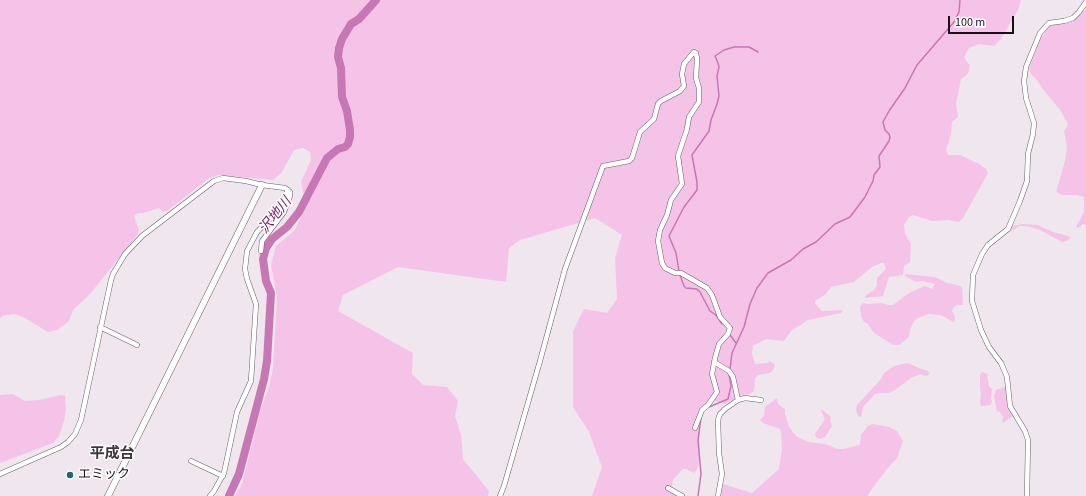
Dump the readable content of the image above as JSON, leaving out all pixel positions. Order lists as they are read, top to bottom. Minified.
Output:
{"districts":["平成台"],"water":["沢地川"],"places":["エミック"],"scale_bar":"100 m"}
